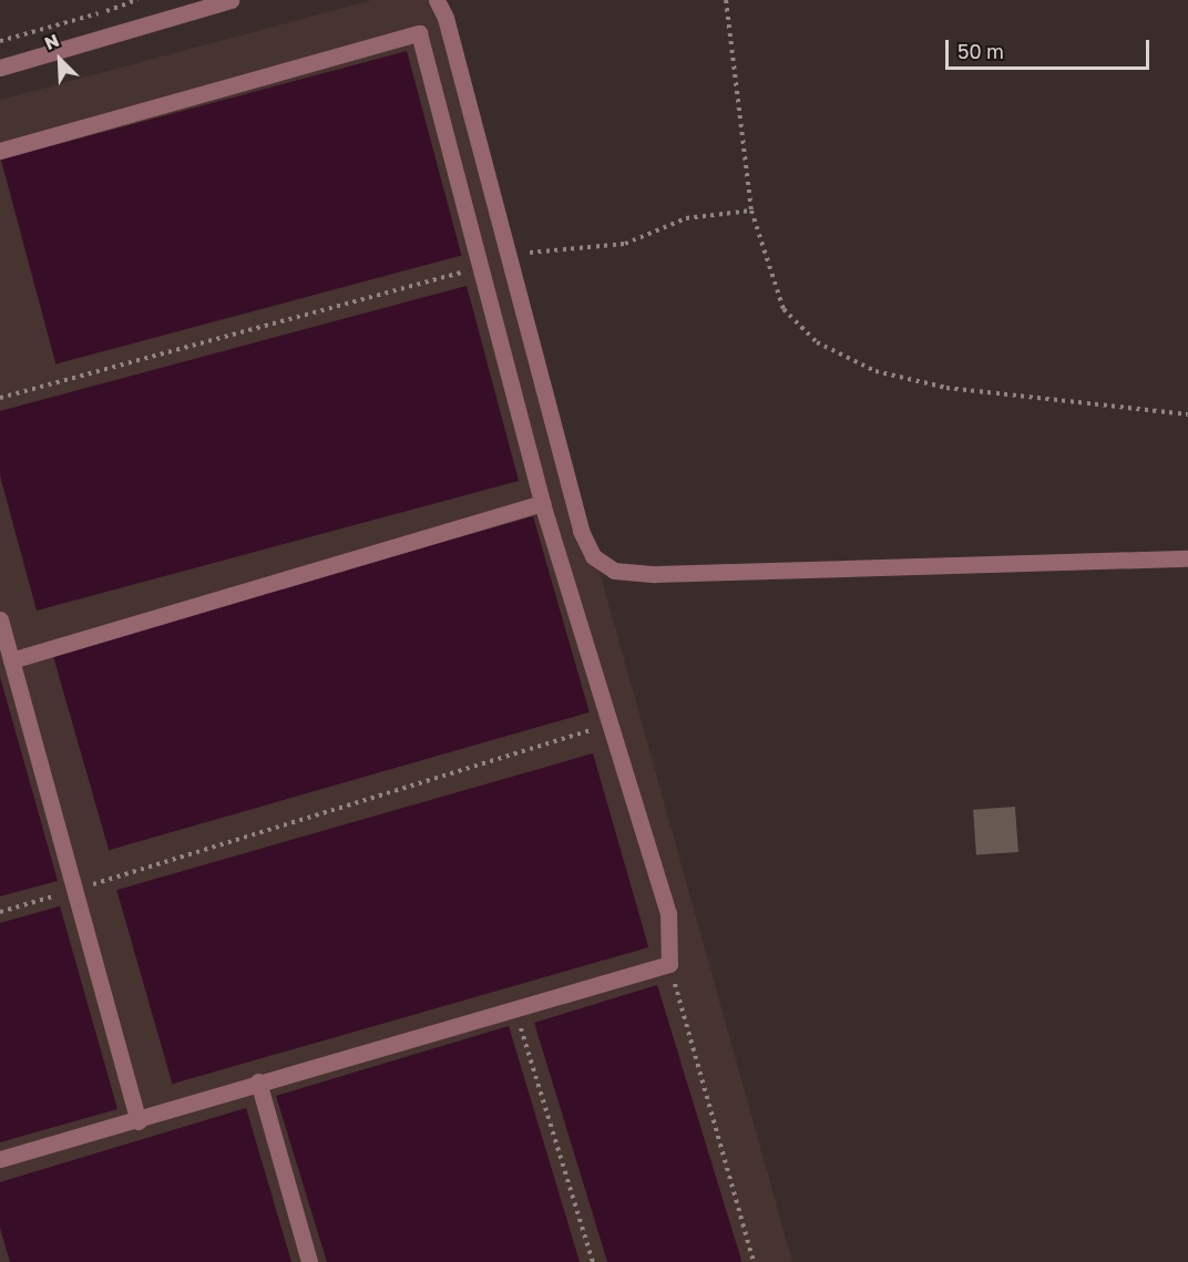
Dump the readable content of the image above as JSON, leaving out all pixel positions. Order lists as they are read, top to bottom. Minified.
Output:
{"scale_bar":"50 m","north":"top left"}
